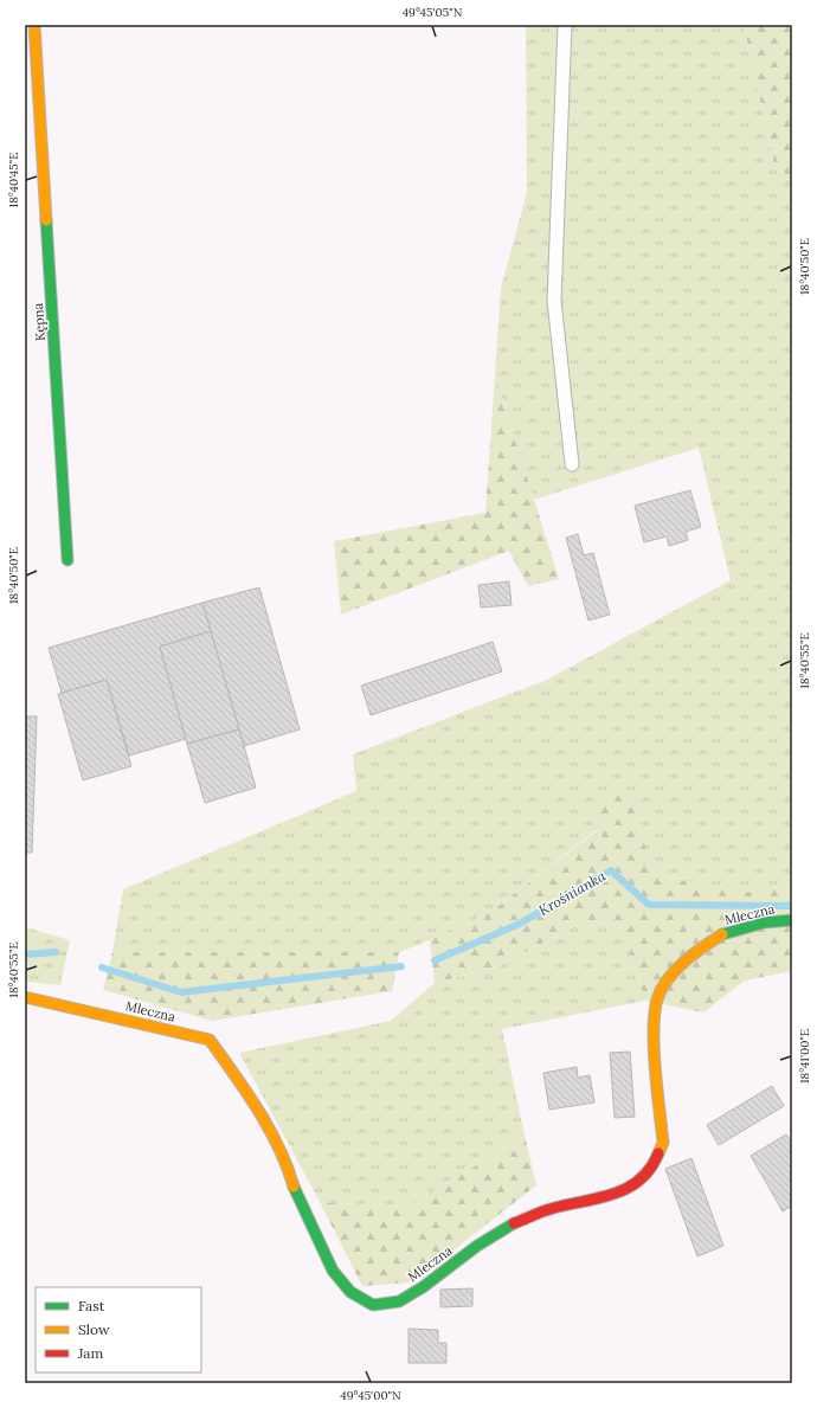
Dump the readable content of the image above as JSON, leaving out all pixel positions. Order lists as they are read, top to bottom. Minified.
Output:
{"streets":{"street":["Kępna","Mleczna"]},"water":["Krośnianka"],"legend":["Fast","Slow","Jam"],"coordinates":["49°45'05\"N","18°40'45\"E","18°40'50\"E","18°40'55\"E","18°41'00\"E","49°45'00\"N"]}
